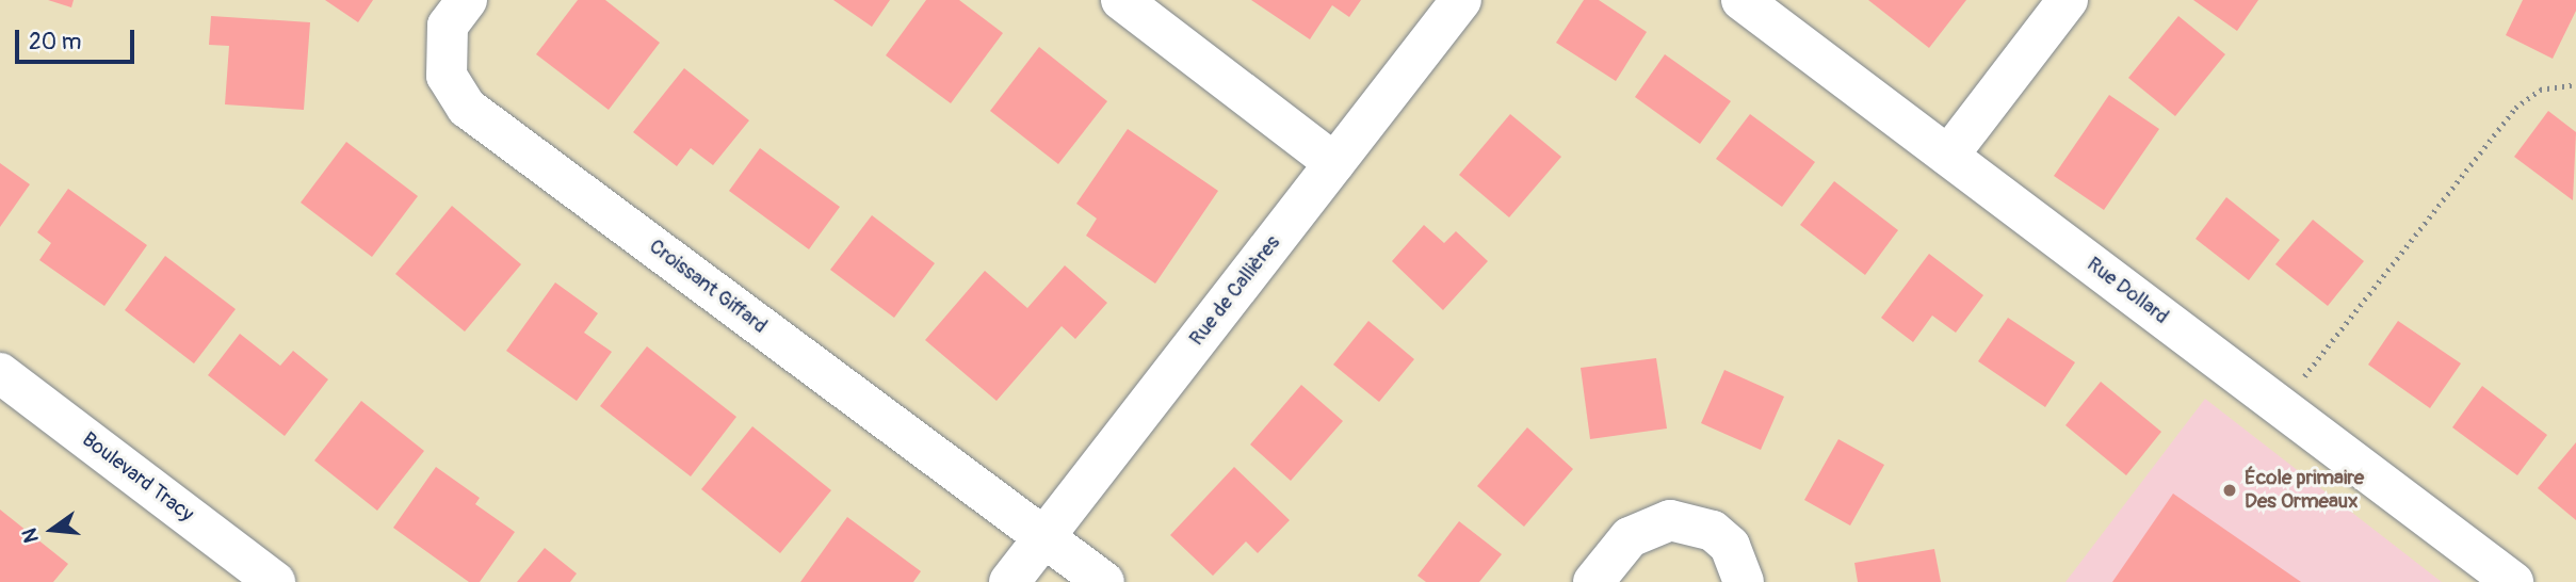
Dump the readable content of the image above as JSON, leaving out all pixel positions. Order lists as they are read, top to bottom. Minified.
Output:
{"streets":{"street":["Croissant Giffard","Rue de Callières","Rue Dollard","Boulevard Tracy"]},"crossings":[["Croissant Giffard","Rue de Callières"]],"places":["École primaire Des Ormeaux"],"scale_bar":"20 m","north":"left"}
